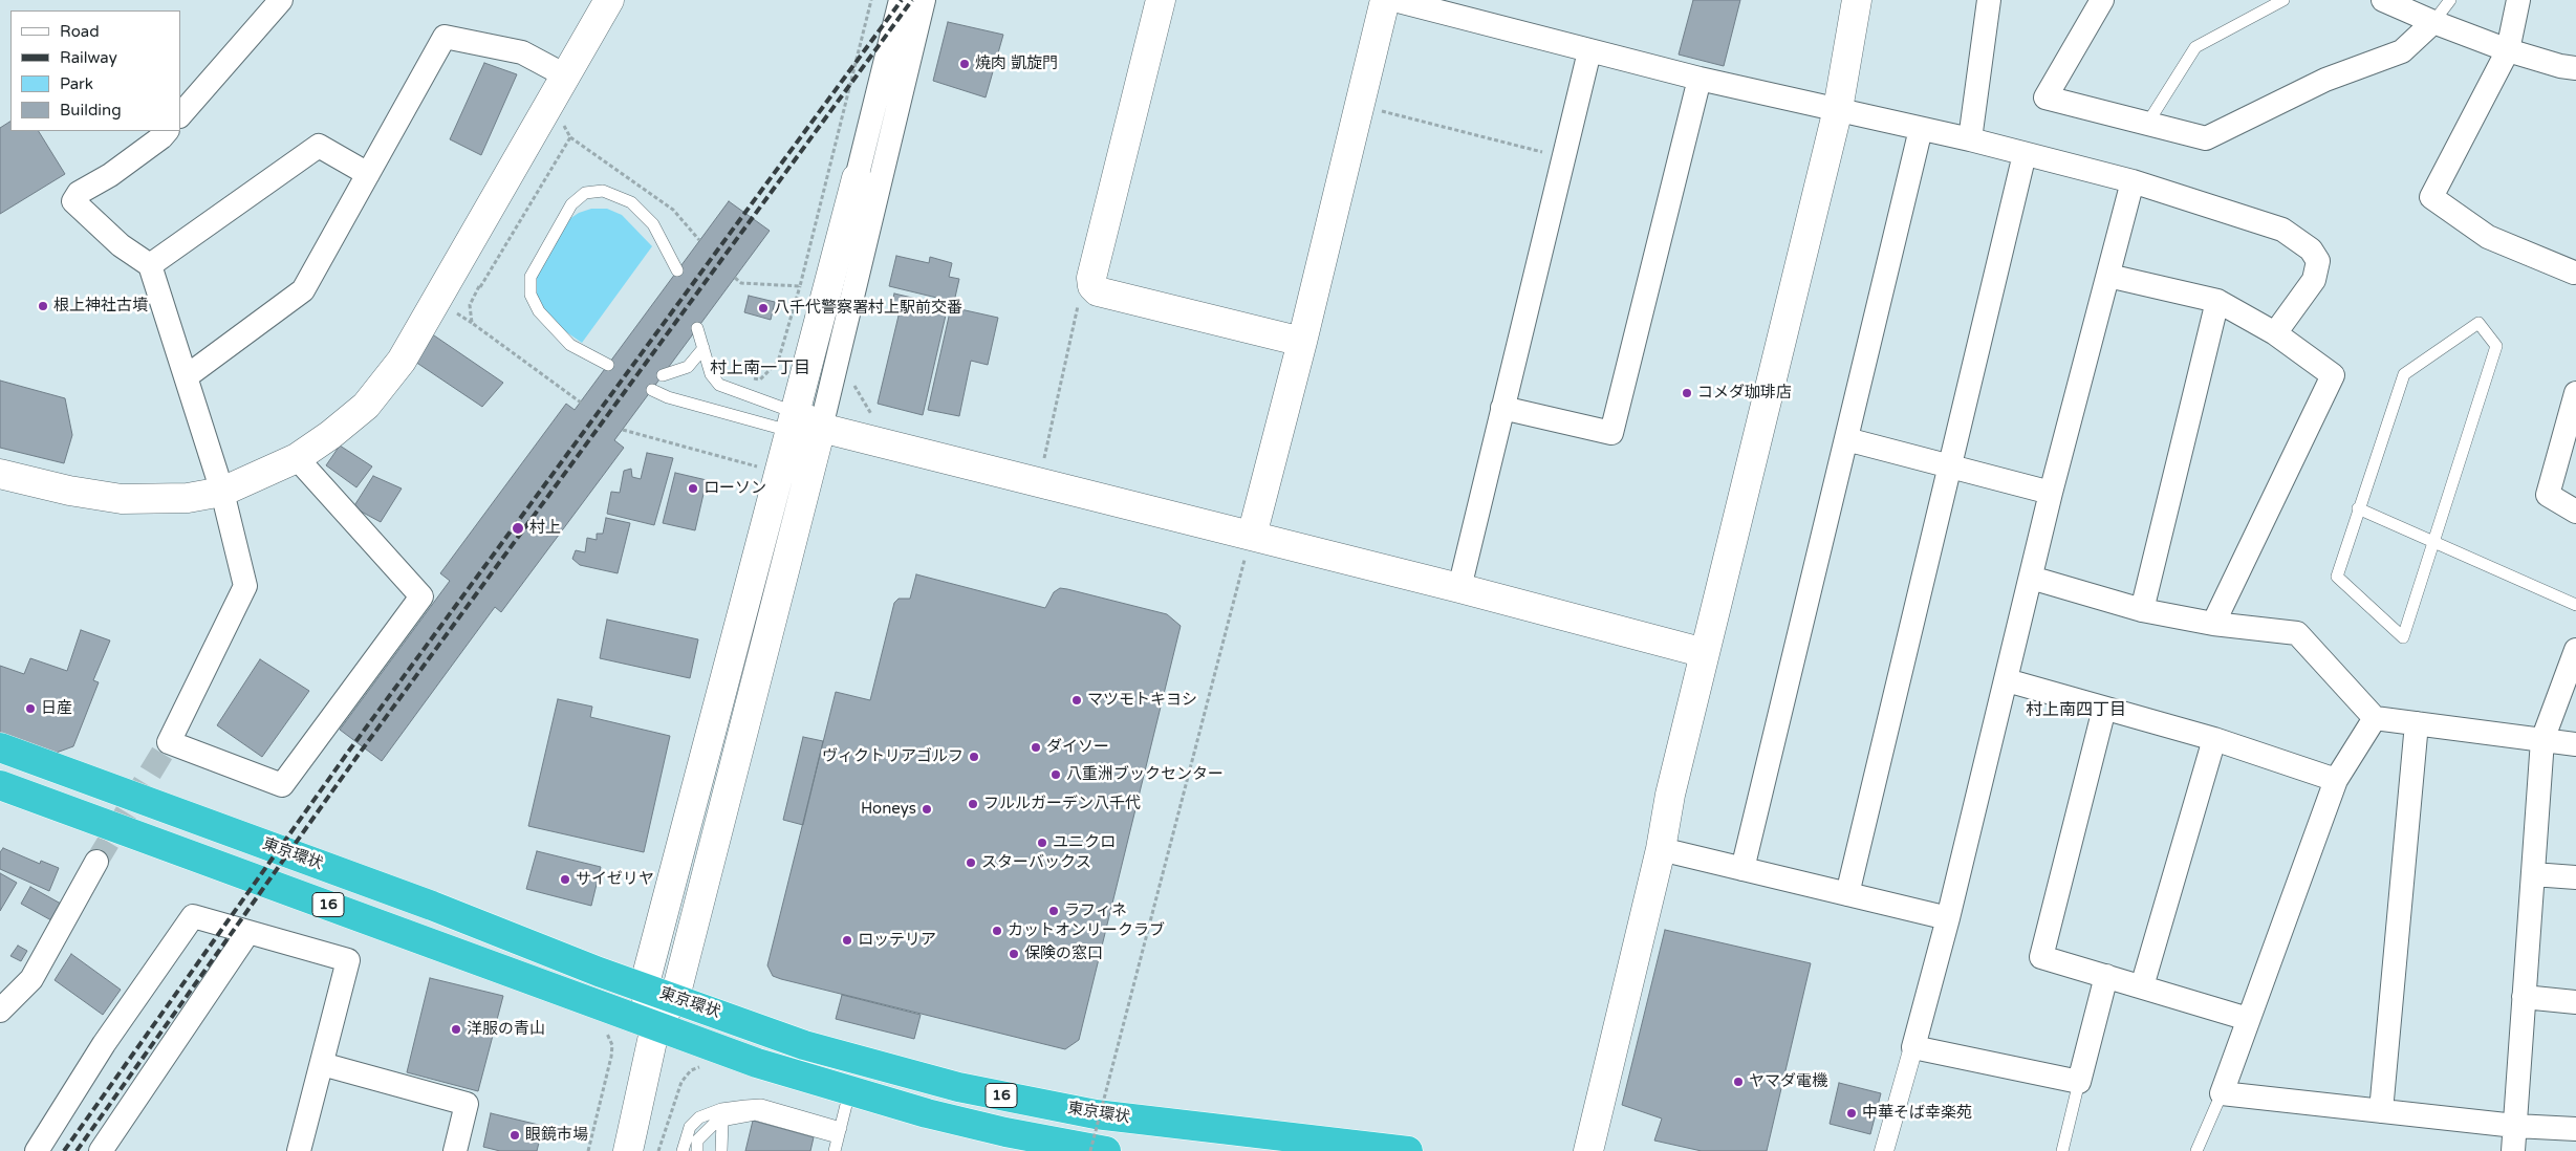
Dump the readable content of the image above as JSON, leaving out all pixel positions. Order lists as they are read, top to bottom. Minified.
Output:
{"streets":{"highway":["東京環状","16"]},"districts":["村上南一丁目","村上南四丁目"],"places":["焼肉 凱旋門","根上神社古墳","八千代警察署村上駅前交番","コメダ珈琲店","ローソン","村上","マツモトキヨシ","日産","ダイソー","ヴィクトリアゴルフ","八重洲ブックセンター","フルルガーデン八千代","Honeys","ユニクロ","スターバックス","サイゼリヤ","ラフィネ","カットオンリークラブ","ロッテリア","保険の窓口","洋服の青山","ヤマダ電機","中華そば幸楽苑","眼鏡市場"],"legend":["Road","Railway","Park","Building"]}
